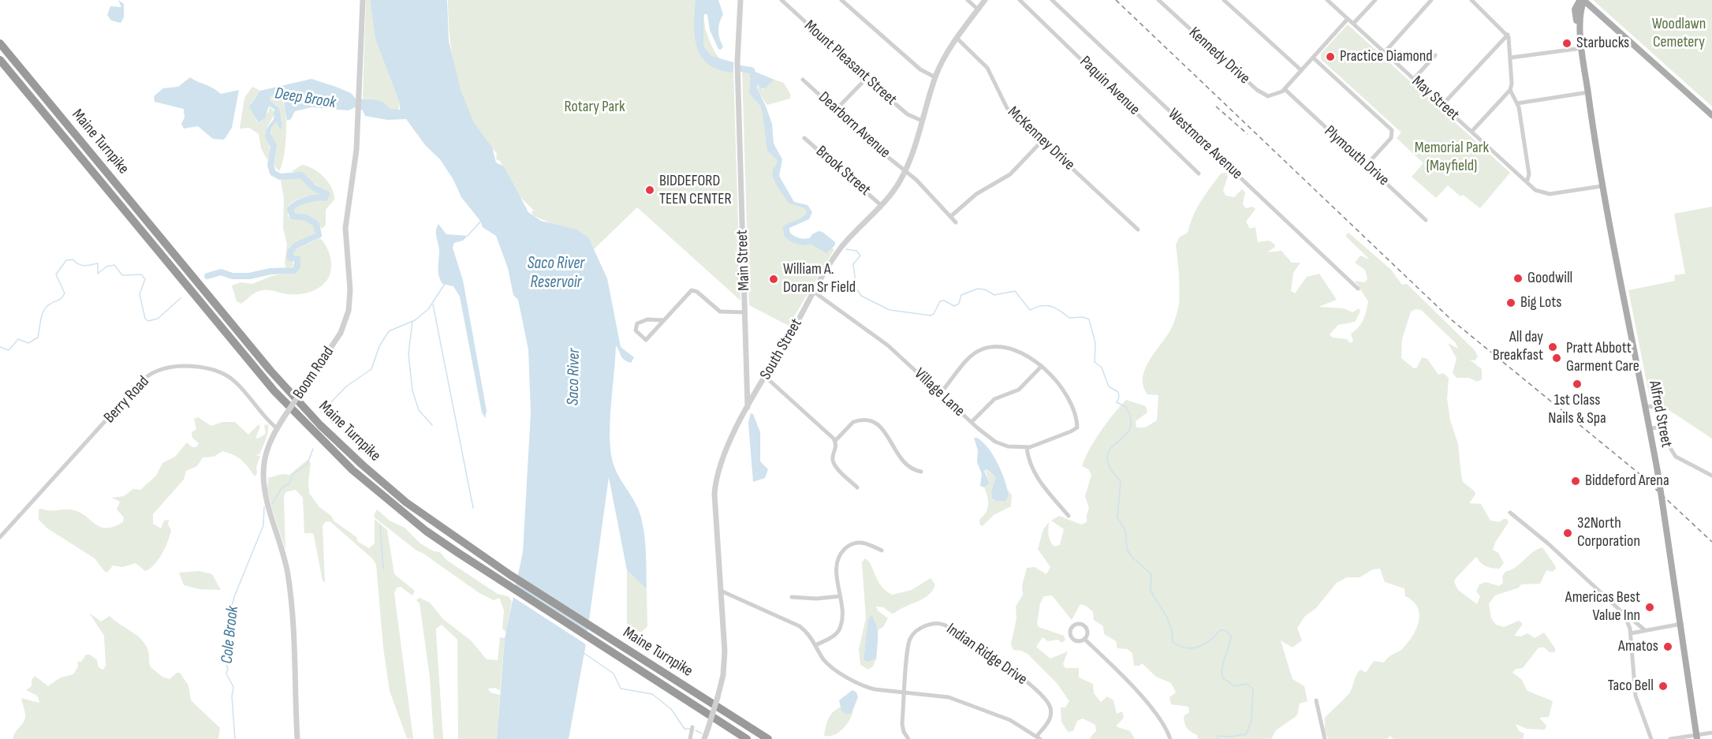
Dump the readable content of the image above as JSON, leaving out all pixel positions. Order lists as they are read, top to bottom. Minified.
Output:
{"streets":{"highway":["Maine Turnpike"],"main road":["Alfred Street"],"street":["Kennedy Drive","Mount Pleasant Street","Paquin Avenue","May Street","Dearborn Avenue","McKenney Drive","Westmore Avenue","Plymouth Drive","Brook Street","Main Street","South Street","Boom Road","Village Lane","Berry Road","Indian Ridge Drive"]},"crossings":[["Kennedy Drive","Plymouth Drive"],["Mount Pleasant Street","South Street"],["May Street","Alfred Street"],["Dearborn Avenue","South Street"],["McKenney Drive","South Street"],["Brook Street","South Street"],["Main Street","South Street"],["South Street","Village Lane"],["Boom Road","Berry Road"]],"water":["Deep Brook","Saco River Reservoir","Saco River","Cole Brook"],"parks":["Woodlawn Cemetery","Rotary Park","Memorial Park (Mayfield)"],"places":["Starbucks","Practice Diamond","BIDDEFORD TEEN CENTER","Goodwill","William A. Doran Sr Field","Big Lots","All day Breakfast","Pratt Abbott Garment Care","1st Class Nails & Spa","Biddeford Arena","32North Corporation","Americas Best Value Inn","Amatos","Taco Bell"]}
